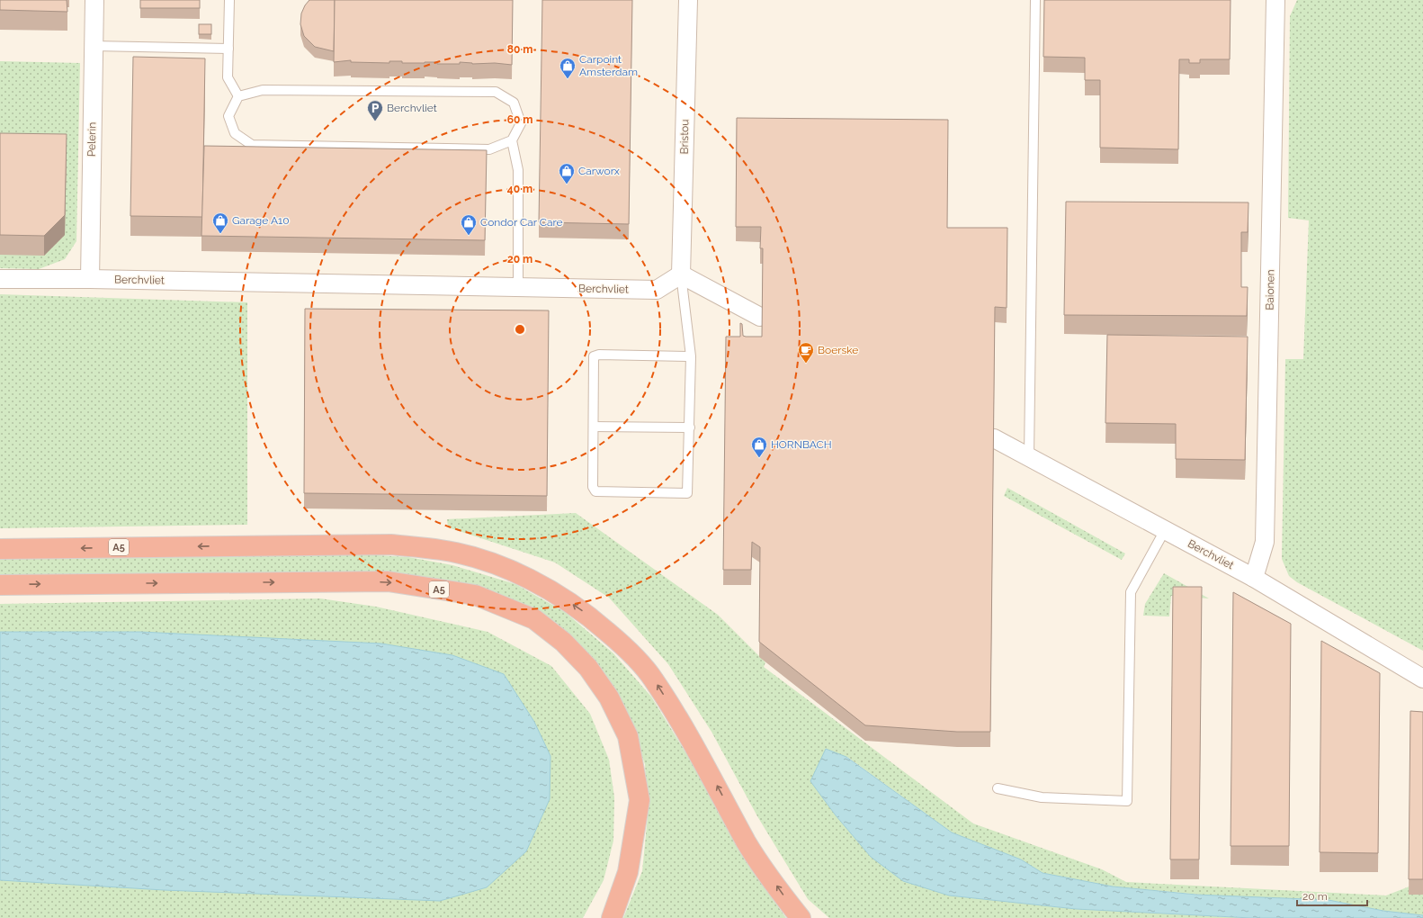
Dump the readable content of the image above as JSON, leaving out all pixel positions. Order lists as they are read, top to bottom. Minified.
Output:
{"streets":{"highway":["A5"],"street":["Bristou","Pelerin","Berchvliet","Baionen"]},"crossings":[["Bristou","Berchvliet"],["Pelerin","Berchvliet"],["Berchvliet","Baionen"]],"places":{"shop":["Carpoint Amsterdam","Carworx","Garage A10","Condor Car Care","HORNBACH"],"parking":["Berchvliet"],"cafe":["Boerske"]},"scale_bar":"20 m","rings":["80 m","60 m","40 m","20 m"]}
